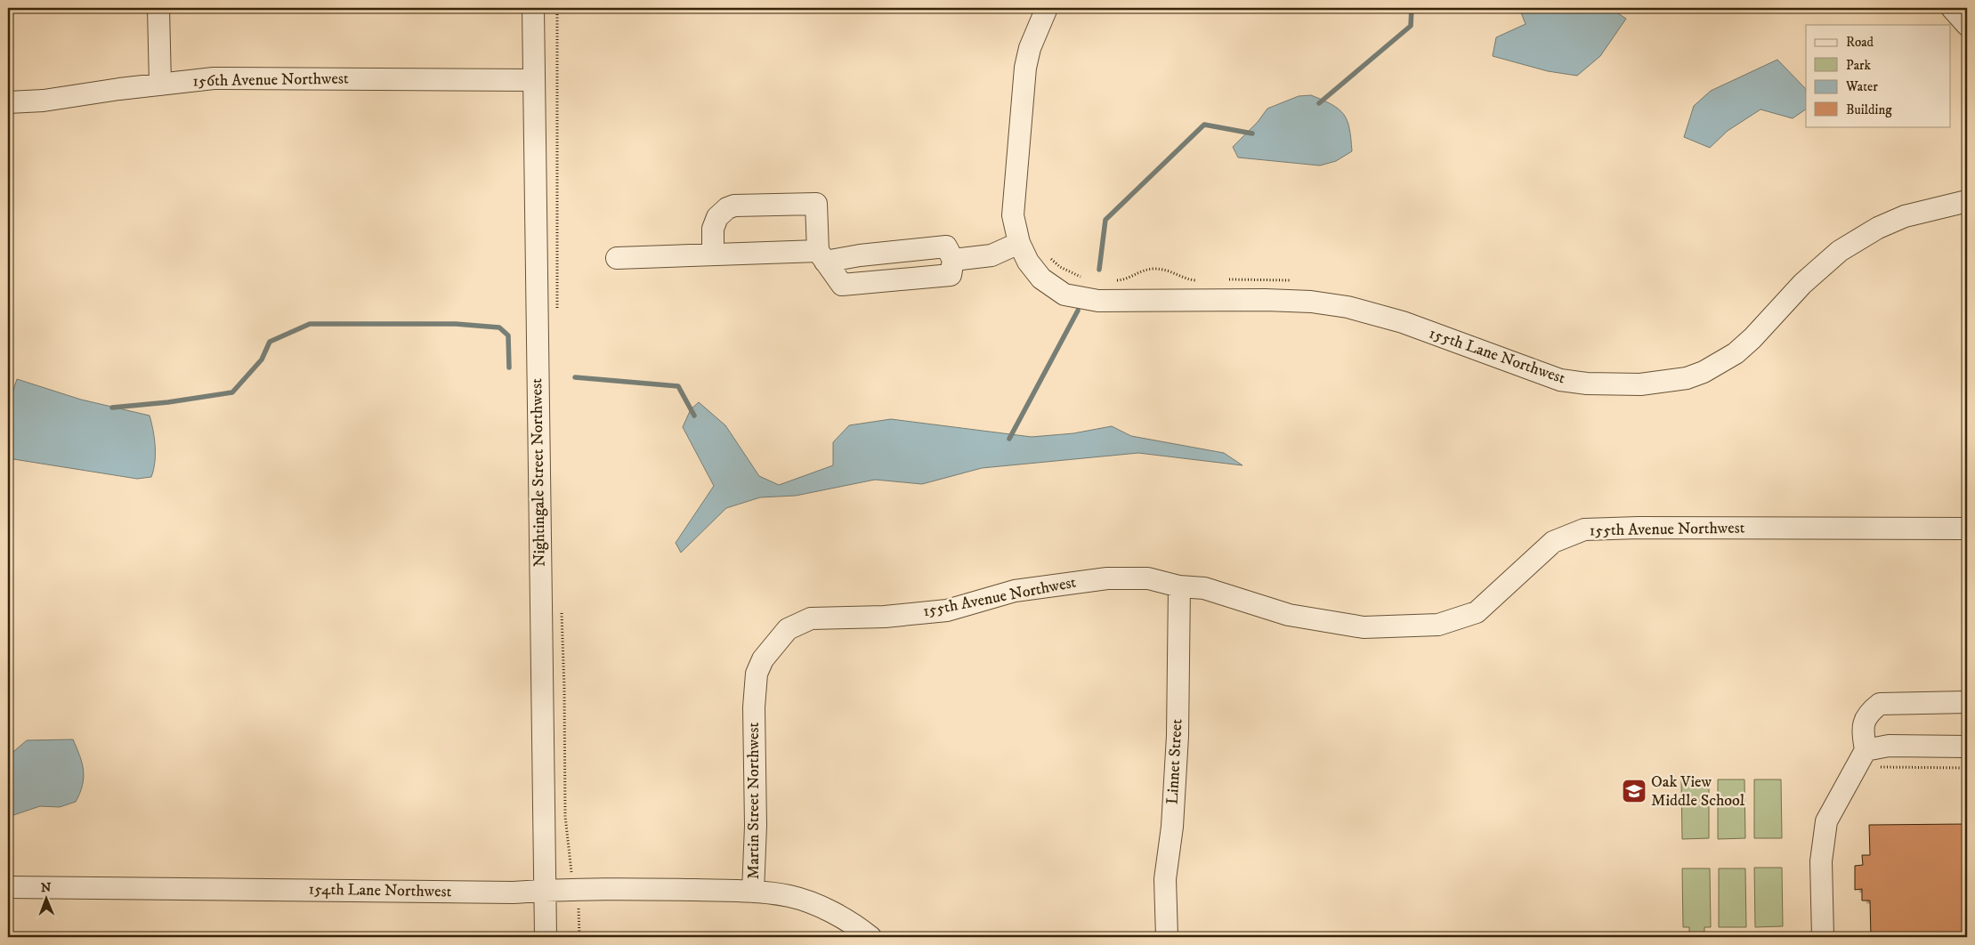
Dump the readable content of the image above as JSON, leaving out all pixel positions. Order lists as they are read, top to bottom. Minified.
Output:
{"streets":{"street":["156th Avenue Northwest","155th Lane Northwest","Nightingale Street Northwest","155th Avenue Northwest","Linnet Street","Martin Street Northwest","154th Lane Northwest"]},"crossings":[["156th Avenue Northwest","Nightingale Street Northwest"],["Nightingale Street Northwest","154th Lane Northwest"],["155th Avenue Northwest","Linnet Street"],["155th Avenue Northwest","Martin Street Northwest"],["Martin Street Northwest","154th Lane Northwest"]],"places":{"school or university":["Oak View Middle School"]},"legend":["Road","Park","Water","Building"],"north":"top"}
